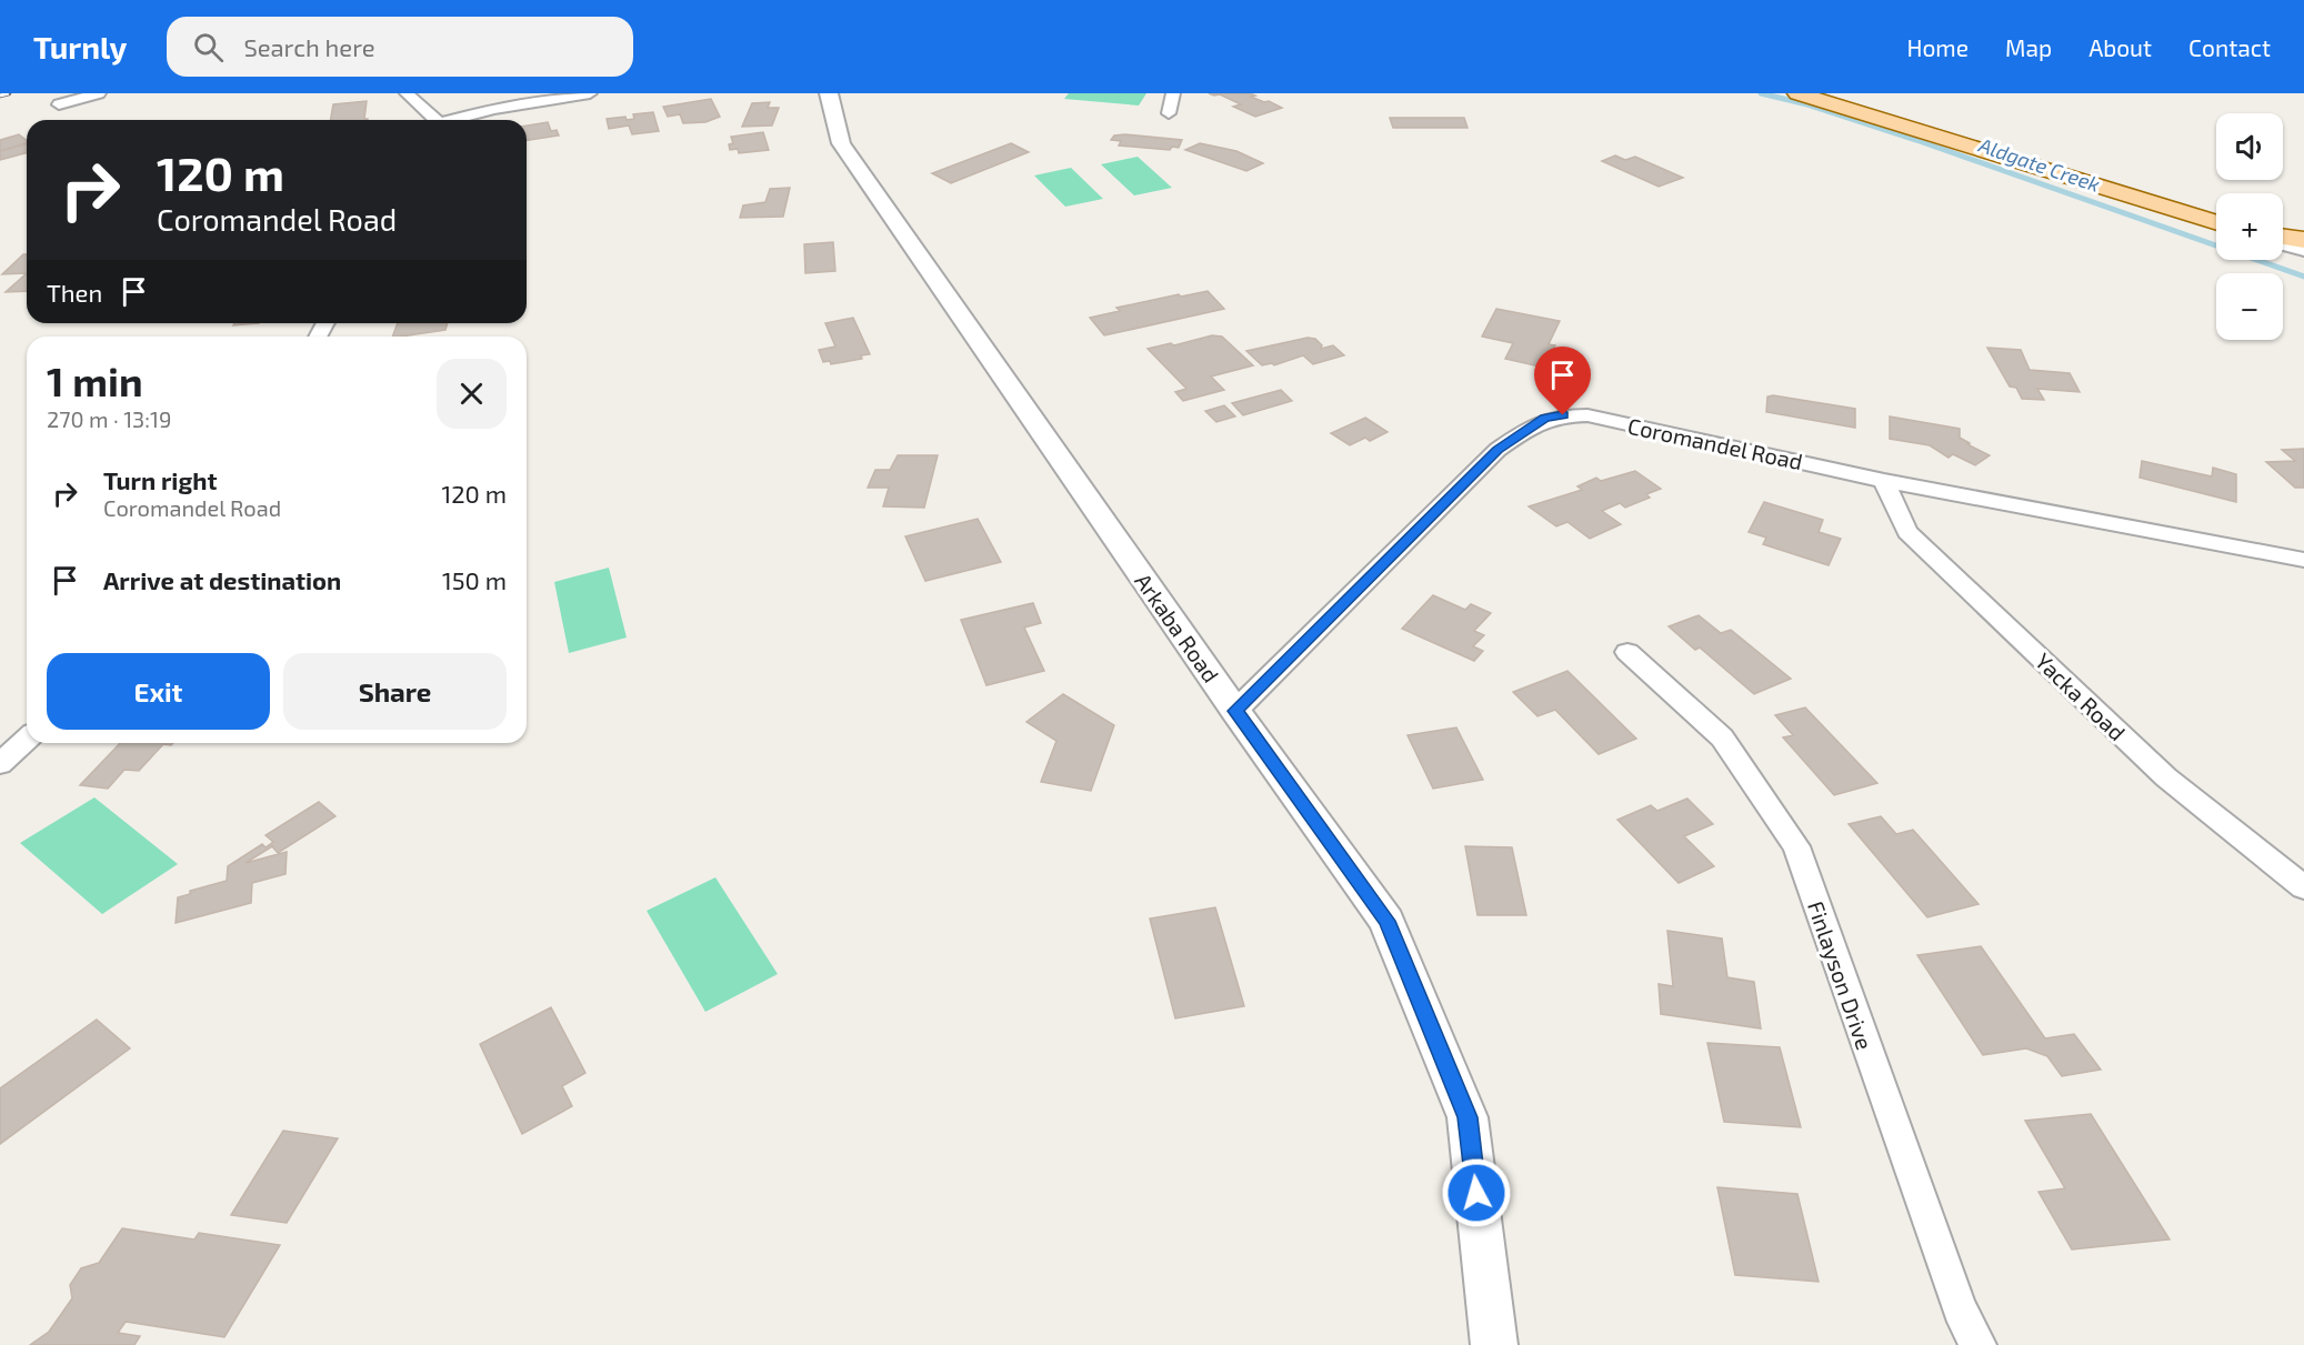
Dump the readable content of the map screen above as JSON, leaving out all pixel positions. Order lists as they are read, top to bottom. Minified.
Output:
{"streets":{"street":["Coromandel Road","Arkaba Road","Yacka Road","Finlayson Drive"]},"crossings":[["Coromandel Road","Arkaba Road"],["Coromandel Road","Yacka Road"]],"water":["Aldgate Creek"],"page":{"header":"Turnly","search":"Search here","nav":["Home","Map","About","Contact"],"map_buttons":["+","−"],"turn":["120 m","Coromandel Road"],"then":"Then","heading":["1 min","270 m · 13:19"],"list":[{"name":"Turn right","note":"Coromandel Road","value":"120 m"},{"name":"Arrive at destination","value":"150 m"}],"buttons":["Exit","Share"]}}
